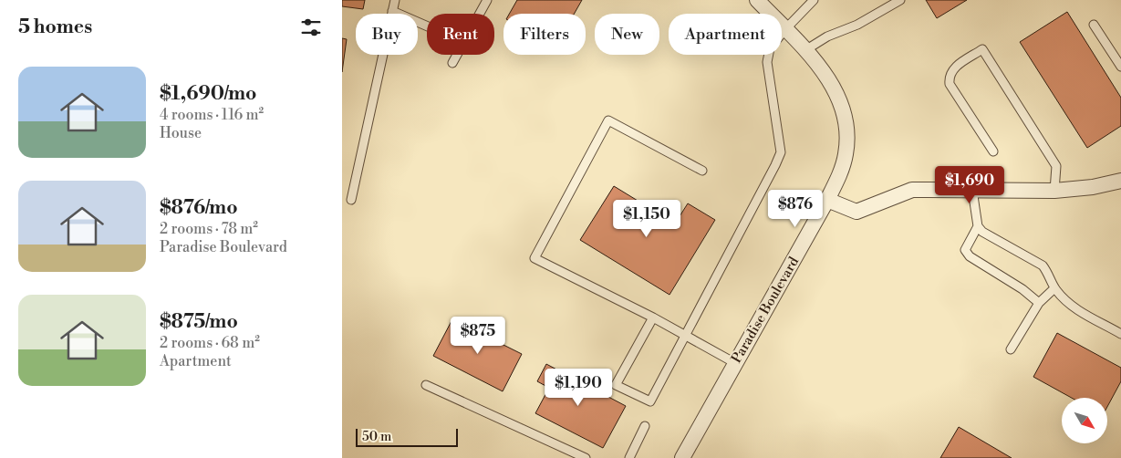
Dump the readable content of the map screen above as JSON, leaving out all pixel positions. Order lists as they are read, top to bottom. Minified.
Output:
{"streets":{"street":["Paradise Boulevard"]},"scale_bar":"50 m","north":"bottom right","page":{"heading":"5 homes","chip":["Buy","Rent","Filters","New","Apartment"],"list":[{"name":"$1,690/mo","note":"4 rooms · 116 m² · House"},{"name":"$876/mo","note":"2 rooms · 78 m² · Paradise Boulevard"},{"name":"$875/mo","note":"2 rooms · 68 m² · Apartment"}],"price":["$1,690","$876","$1,150","$875","$1,190"],"scale":"50 m"}}
